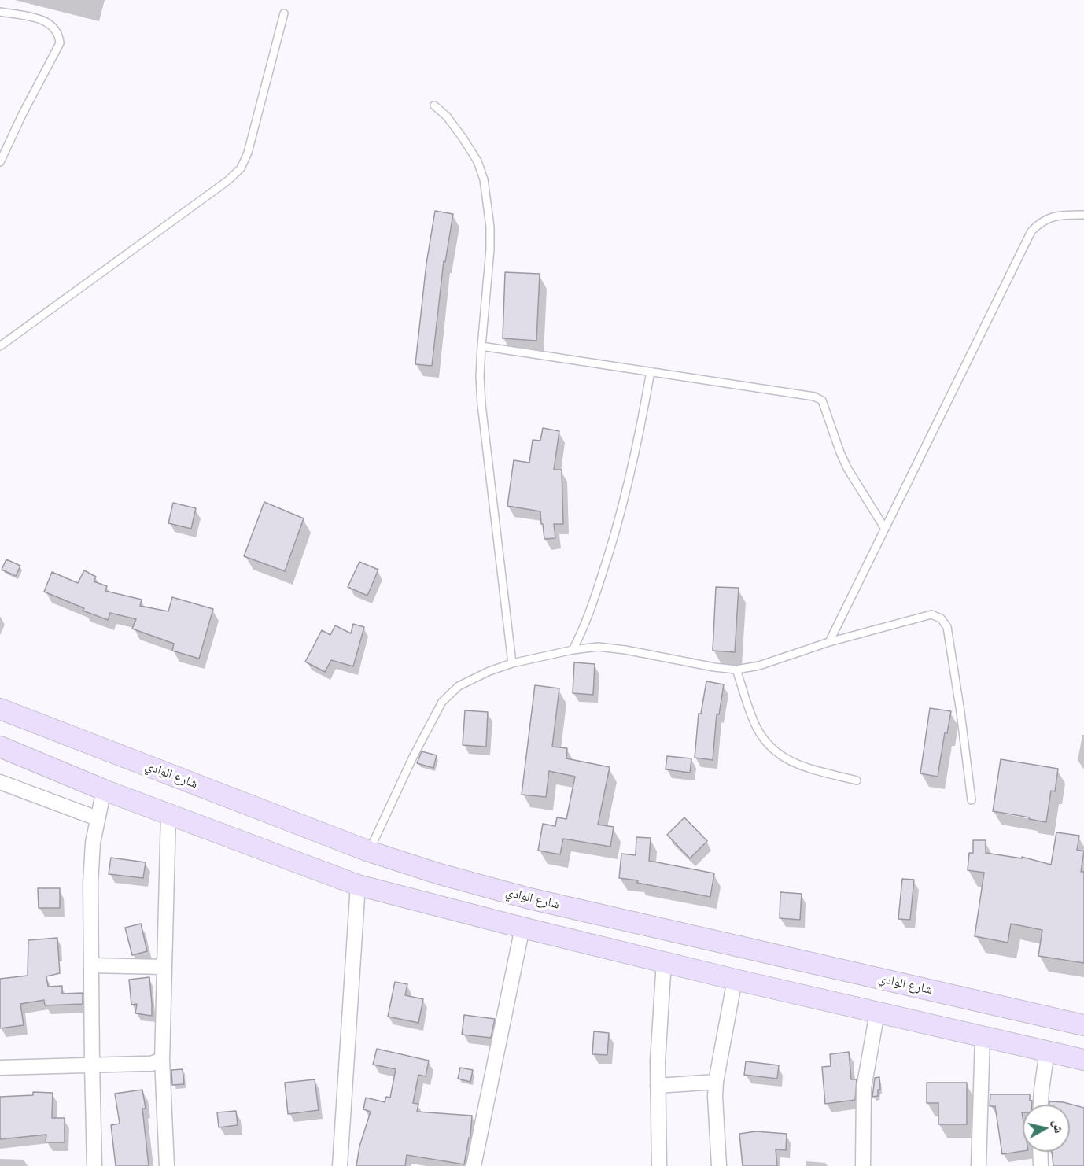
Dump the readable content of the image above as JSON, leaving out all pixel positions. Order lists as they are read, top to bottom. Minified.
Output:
{"streets":{"main road":["شارع الوادي"]},"north":"right"}
